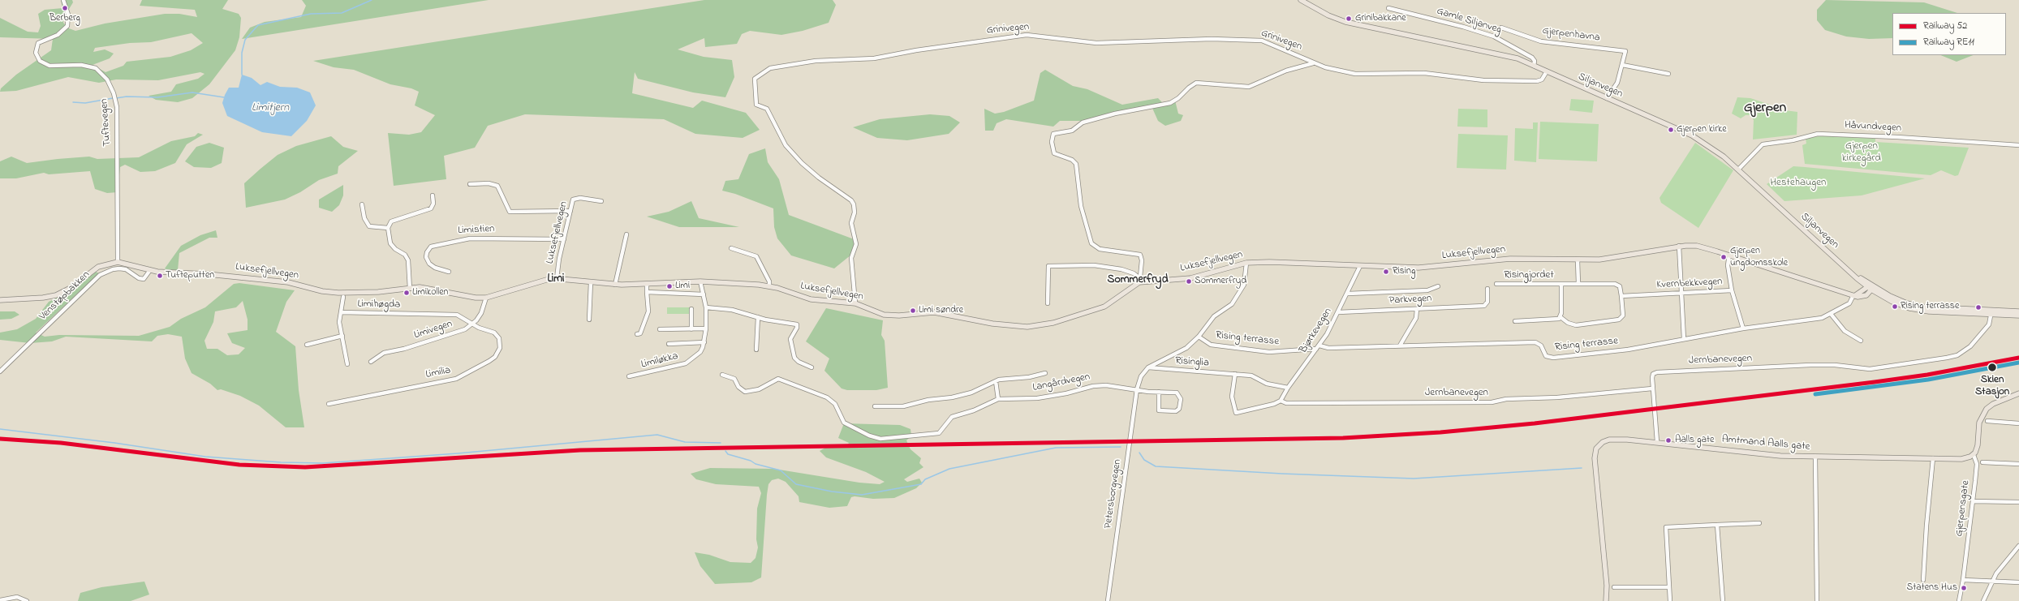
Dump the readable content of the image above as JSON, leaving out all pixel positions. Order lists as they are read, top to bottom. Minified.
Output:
{"streets":{"main road":["Siljanvegen","Luksefjellvegen","Amtmand Aalls gate","Gjerpensgate"],"street":["Gamle Siljanveg","Grinivegen","Gjerpenhavna","Tuftevegen","Håvundvegen","Limistien","Risingjordet","Kvernbekkvegen","Venstøpbakken","Parkvegen","Limihøgda","Limivegen","Bjørkevegen","Rising terrasse","Jernbanevegen","Limiløkka","Risinglia","Limilia","Langårdvegen","Petersborgvegen"]},"crossings":[["Gamle Siljanveg","Siljanvegen"],["Grinivegen","Siljanvegen"],["Grinivegen","Luksefjellvegen"],["Gjerpenhavna","Siljanvegen"],["Siljanvegen","Håvundvegen"],["Siljanvegen","Jernbanevegen"],["Tuftevegen","Luksefjellvegen"],["Limistien","Luksefjellvegen"],["Luksefjellvegen","Venstøpbakken"],["Luksefjellvegen","Limivegen"],["Luksefjellvegen","Bjørkevegen"],["Luksefjellvegen","Rising terrasse"],["Luksefjellvegen","Limiløkka"],["Luksefjellvegen","Petersborgvegen"],["Risingjordet","Kvernbekkvegen"],["Kvernbekkvegen","Rising terrasse"],["Parkvegen","Bjørkevegen"],["Limihøgda","Limivegen"],["Limihøgda","Limilia"],["Limivegen","Limilia"],["Bjørkevegen","Rising terrasse"],["Bjørkevegen","Jernbanevegen"],["Bjørkevegen","Risinglia"],["Rising terrasse","Petersborgvegen"],["Jernbanevegen","Amtmand Aalls gate"],["Risinglia","Petersborgvegen"],["Langårdvegen","Petersborgvegen"],["Amtmand Aalls gate","Gjerpensgate"]],"districts":["Gjerpen","Limi","Sommerfryd"],"water":["Limitjern"],"parks":["Gjerpen kirkegård","Hestehaugen"],"places":["Berberg","Grinibakkane","Gjerpen kirke","Gjerpen ungdomsskole","Rising","Tufteputten","Sommerfryd","Limi","Limikollen","Rising terrasse","Limi søndre","Skien Stasjon","Aalls gate","Statens Hus"],"lines":["rail line 52","rail line RE11"],"legend":["Railway 52","Railway RE11"]}
